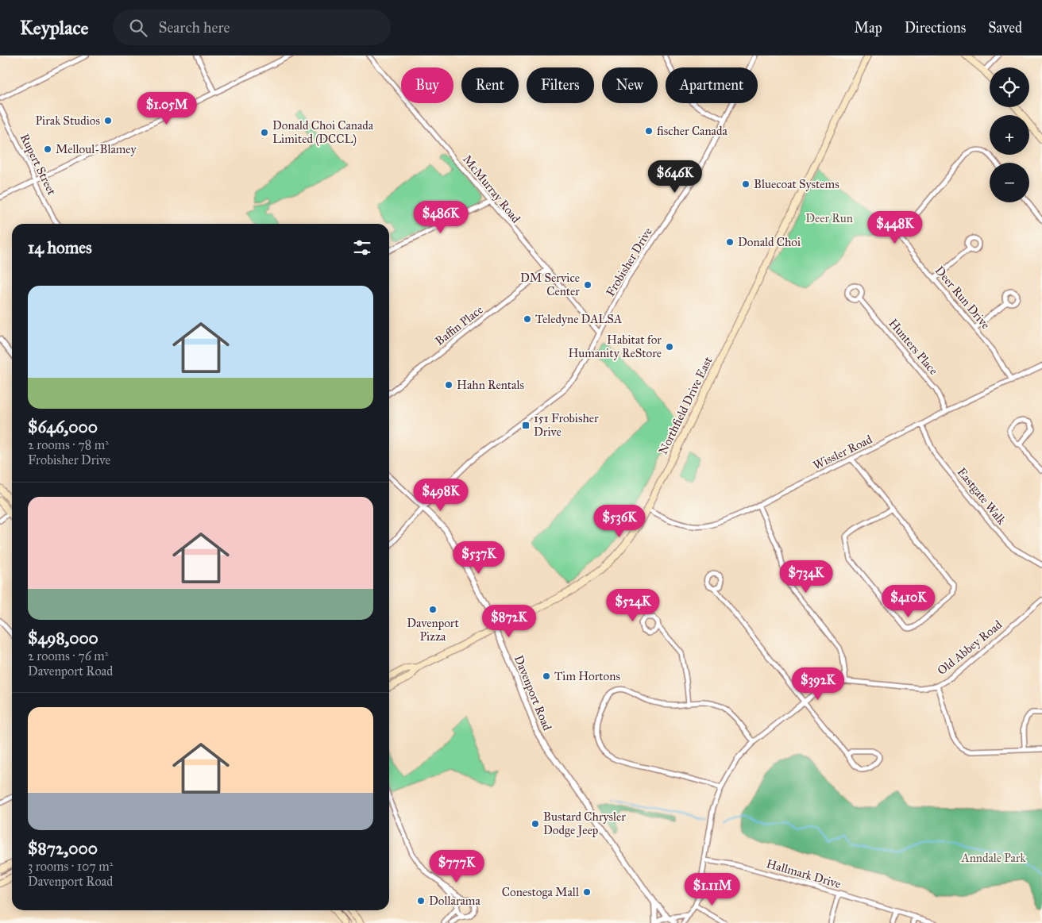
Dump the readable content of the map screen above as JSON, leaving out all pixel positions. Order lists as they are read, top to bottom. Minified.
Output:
{"streets":{"main road":["Northfield Drive East"],"street":["Rupert Street","McMurray Road","Frobisher Drive","Deer Run Drive","Baffin Place","Hunters Place","Wissler Road","Eastgate Walk","Old Abbey Road","Davenport Road","Hallmark Drive"]},"crossings":[["McMurray Road","Frobisher Drive"],["McMurray Road","Baffin Place"],["Frobisher Drive","Davenport Road"],["Deer Run Drive","Wissler Road"],["Hunters Place","Wissler Road"],["Northfield Drive East","Wissler Road"],["Northfield Drive East","Davenport Road"],["Wissler Road","Eastgate Walk"],["Old Abbey Road","Hallmark Drive"]],"parks":["Deer Run","Anndale Park"],"places":{"other":["Pirak Studios","fischer Canada","Donald Choi Canada Limited (DCCL)","Melloul-Blamey","Bluecoat Systems","Donald Choi","DM Service Center","Teledyne DALSA","Habitat for Humanity ReStore","Hahn Rentals","Davenport Pizza","Tim Hortons","Bustard Chrysler Dodge Jeep","Conestoga Mall","Dollarama"],"transit":["151 Frobisher Drive"]},"page":{"header":"Keyplace","search":"Search here","nav":["Map","Directions","Saved"],"map_buttons":["+","−"],"chip":["Buy","Rent","Filters","New","Apartment"],"price":["$1.05M","$646K","$486K","$448K","$498K","$536K","$537K","$734K","$410K","$524K","$872K","$392K","$777K","$1.11M"],"heading":"14 homes","list":[{"name":"$646,000","note":"2 rooms · 78 m² · Frobisher Drive"},{"name":"$498,000","note":"2 rooms · 76 m² · Davenport Road"},{"name":"$872,000","note":"3 rooms · 107 m² · Davenport Road"}]}}
